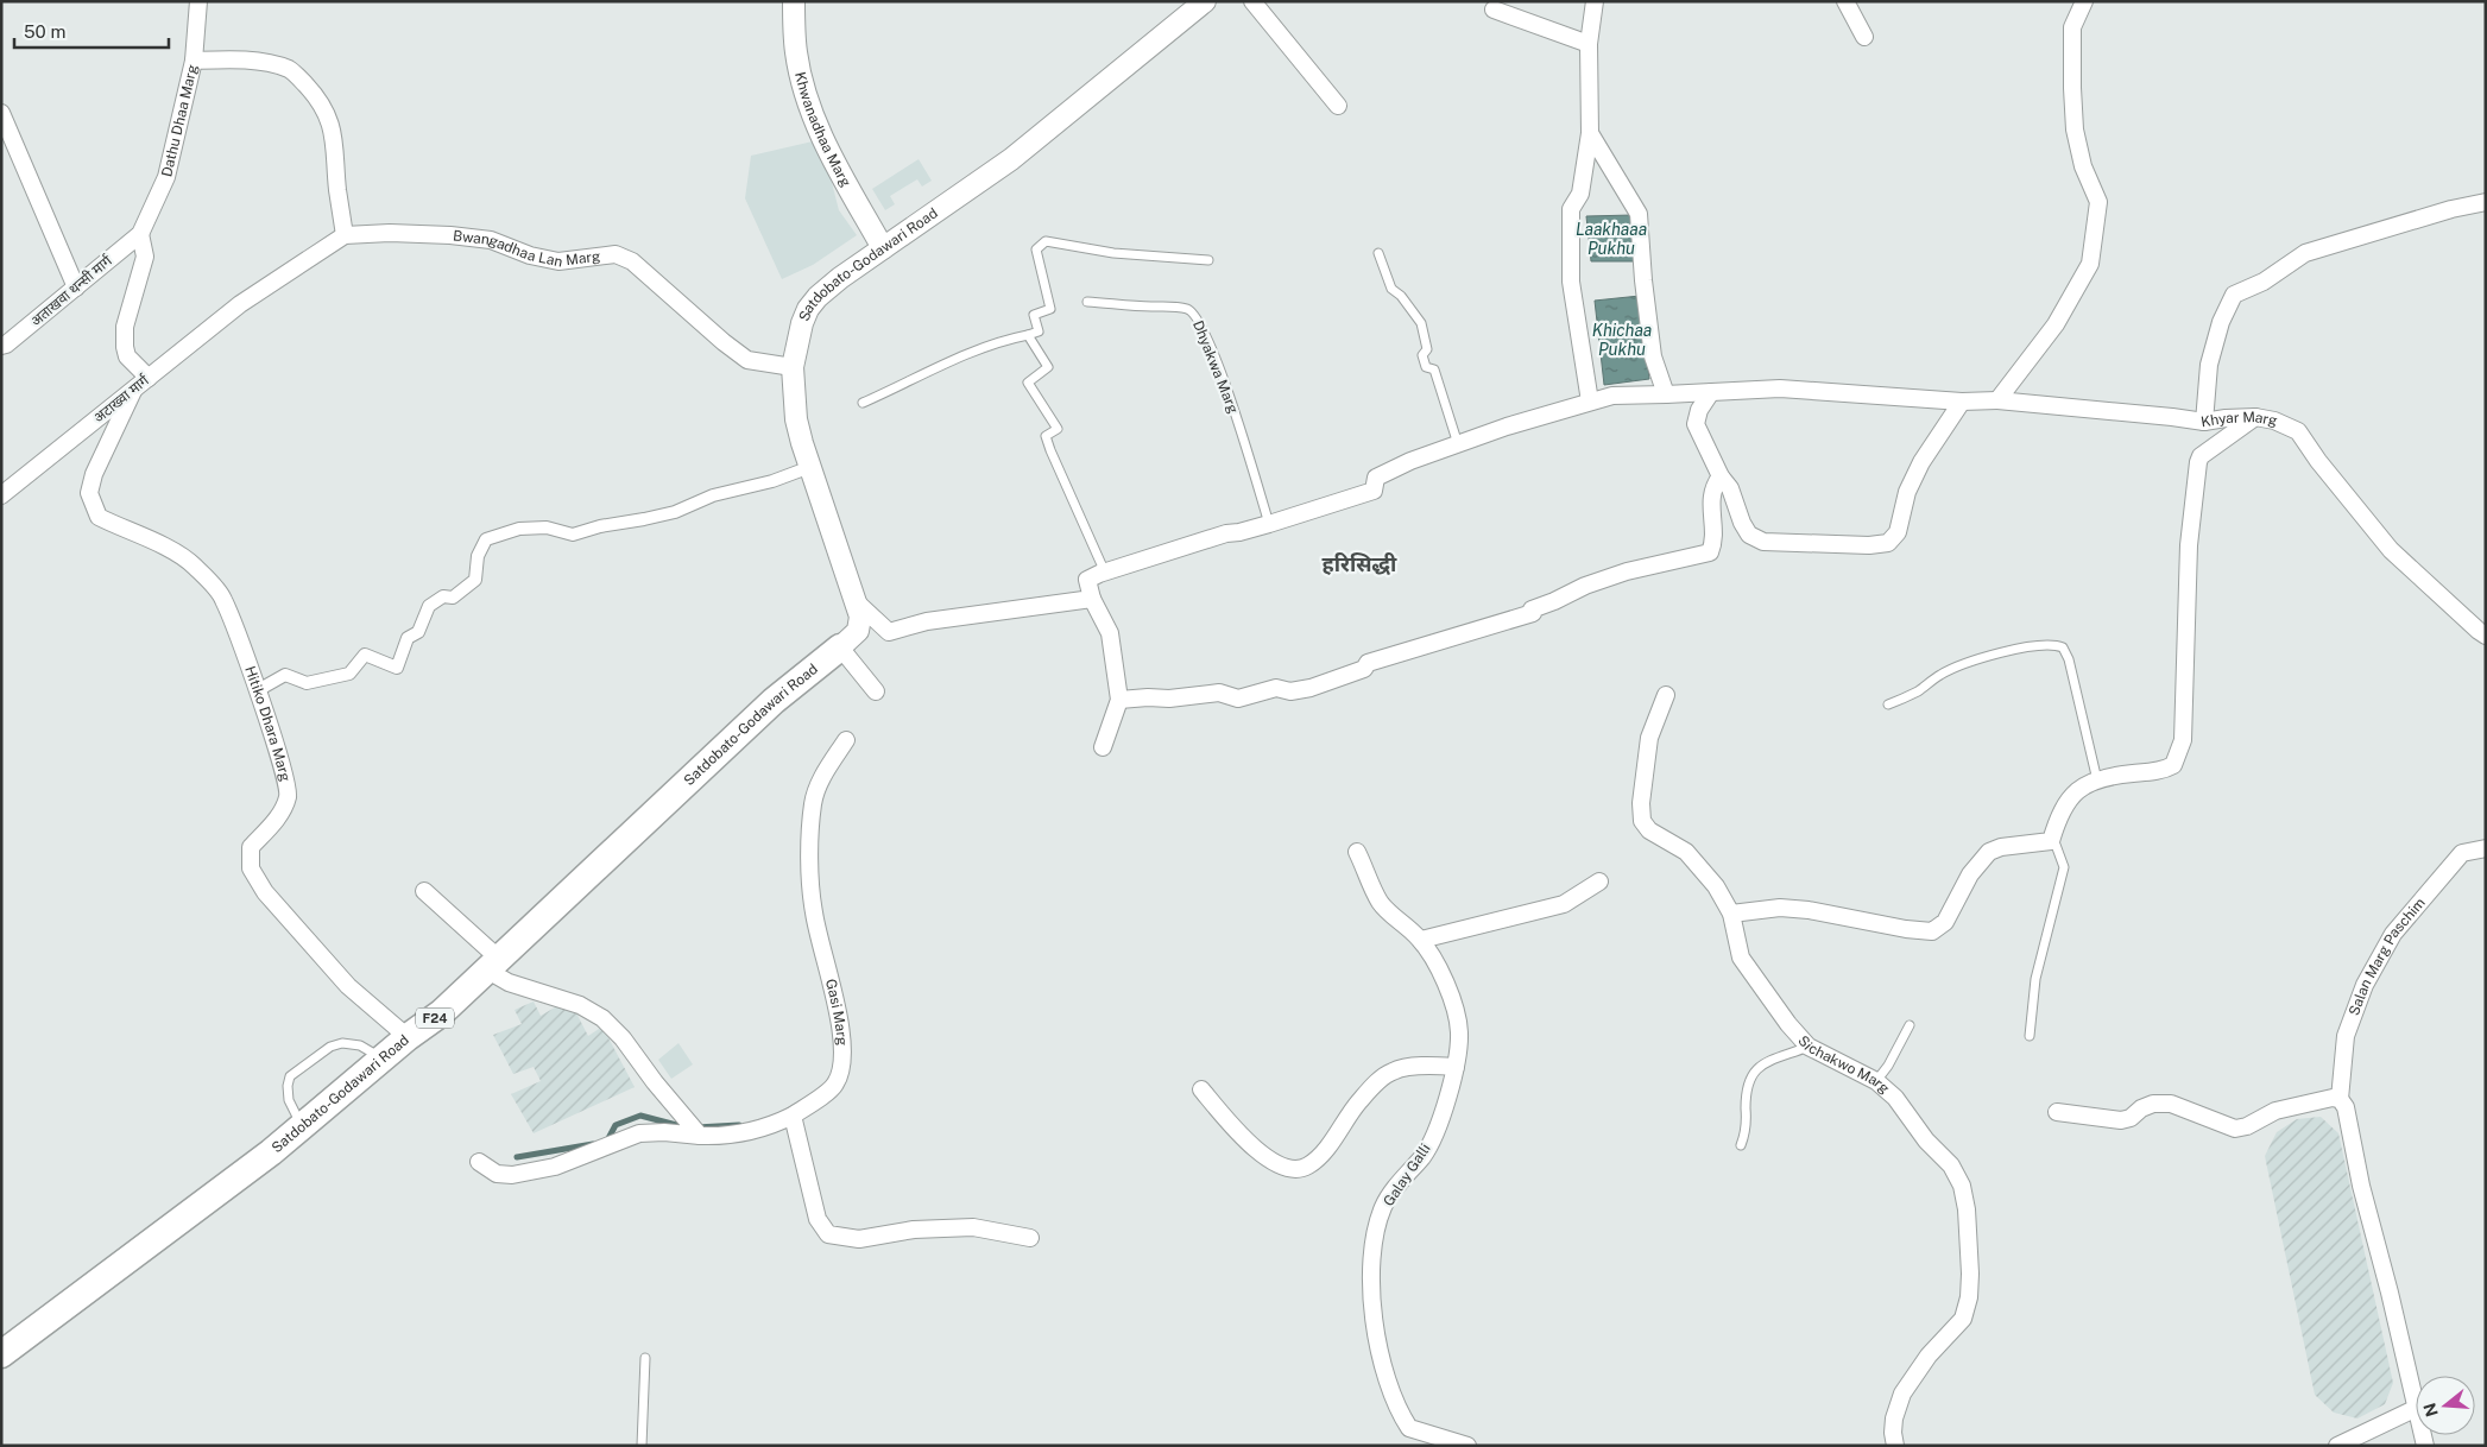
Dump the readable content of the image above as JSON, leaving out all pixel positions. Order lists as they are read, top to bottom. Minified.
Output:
{"streets":{"main road":["Satdobato-Godawari Road","F24"],"street":["Dathu Dhaa Marg","Khwanadhaa Marg","Bwangadhaa Lan Marg","अताखवा थन्सी मार्ग","अटाख्वा मार्ग","Khyar Marg","Hitiko Dhara Marg","Salan Marg Paschim","Gasi Marg","Sichakwo Marg","Galay Galli"],"lane":["Dhyakwa Marg"]},"crossings":[["Dathu Dhaa Marg","अताखवा थन्सी मार्ग"],["Khwanadhaa Marg","Satdobato-Godawari Road"],["Bwangadhaa Lan Marg","Satdobato-Godawari Road"],["Bwangadhaa Lan Marg","अटाख्वा मार्ग"],["Satdobato-Godawari Road","Hitiko Dhara Marg"],["Dhyakwa Marg","Khyar Marg"],["अटाख्वा मार्ग","Hitiko Dhara Marg"]],"districts":["हरिसिद्धी"],"water":["Laakhaaa Pukhu","Khichaa Pukhu"],"scale_bar":"50 m","north":"left"}
